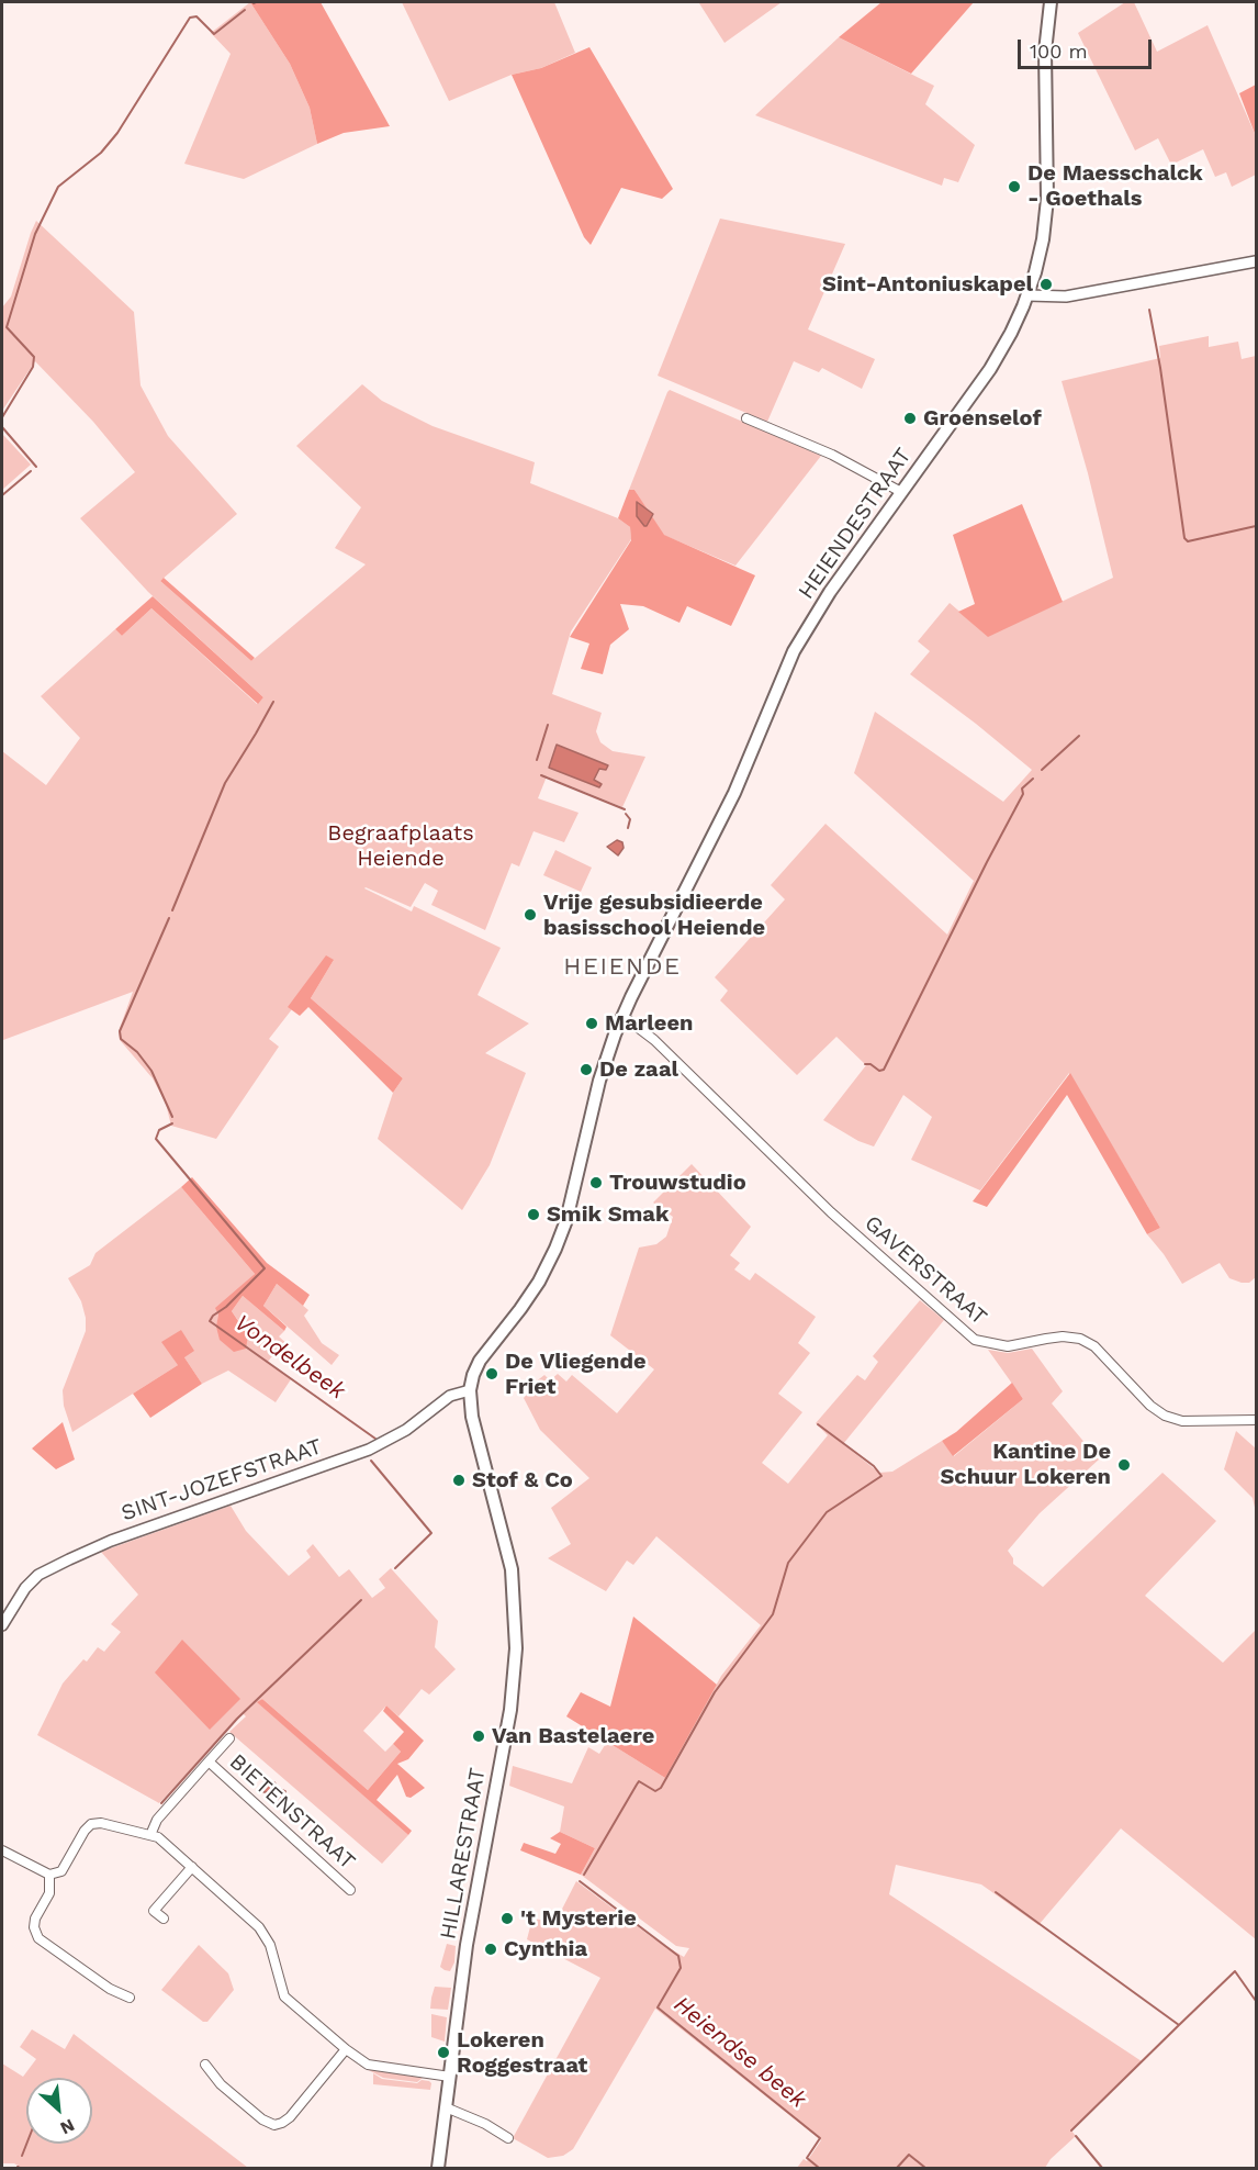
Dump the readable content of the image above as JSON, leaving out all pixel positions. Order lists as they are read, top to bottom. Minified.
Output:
{"streets":{"main road":["HEIENDESTRAAT","HILLARESTRAAT"],"street":["GAVERSTRAAT","SINT-JOZEFSTRAAT","BIETENSTRAAT"]},"crossings":[["HEIENDESTRAAT","GAVERSTRAAT"],["HEIENDESTRAAT","HILLARESTRAAT"],["GAVERSTRAAT","HILLARESTRAAT"],["SINT-JOZEFSTRAAT","HILLARESTRAAT"]],"districts":["HEIENDE"],"water":["Vondelbeek","Heiendse beek"],"parks":["Begraafplaats Heiende"],"places":["De Maesschalck - Goethals","Sint-Antoniuskapel","Groenselof","Vrije gesubsidieerde basisschool Heiende","Marleen","De zaal","Trouwstudio","Smik Smak","De Vliegende Friet","Kantine De Schuur Lokeren","Stof & Co","Van Bastelaere","'t Mysterie","Cynthia","Lokeren Roggestraat"],"scale_bar":"100 m","north":"bottom right"}
